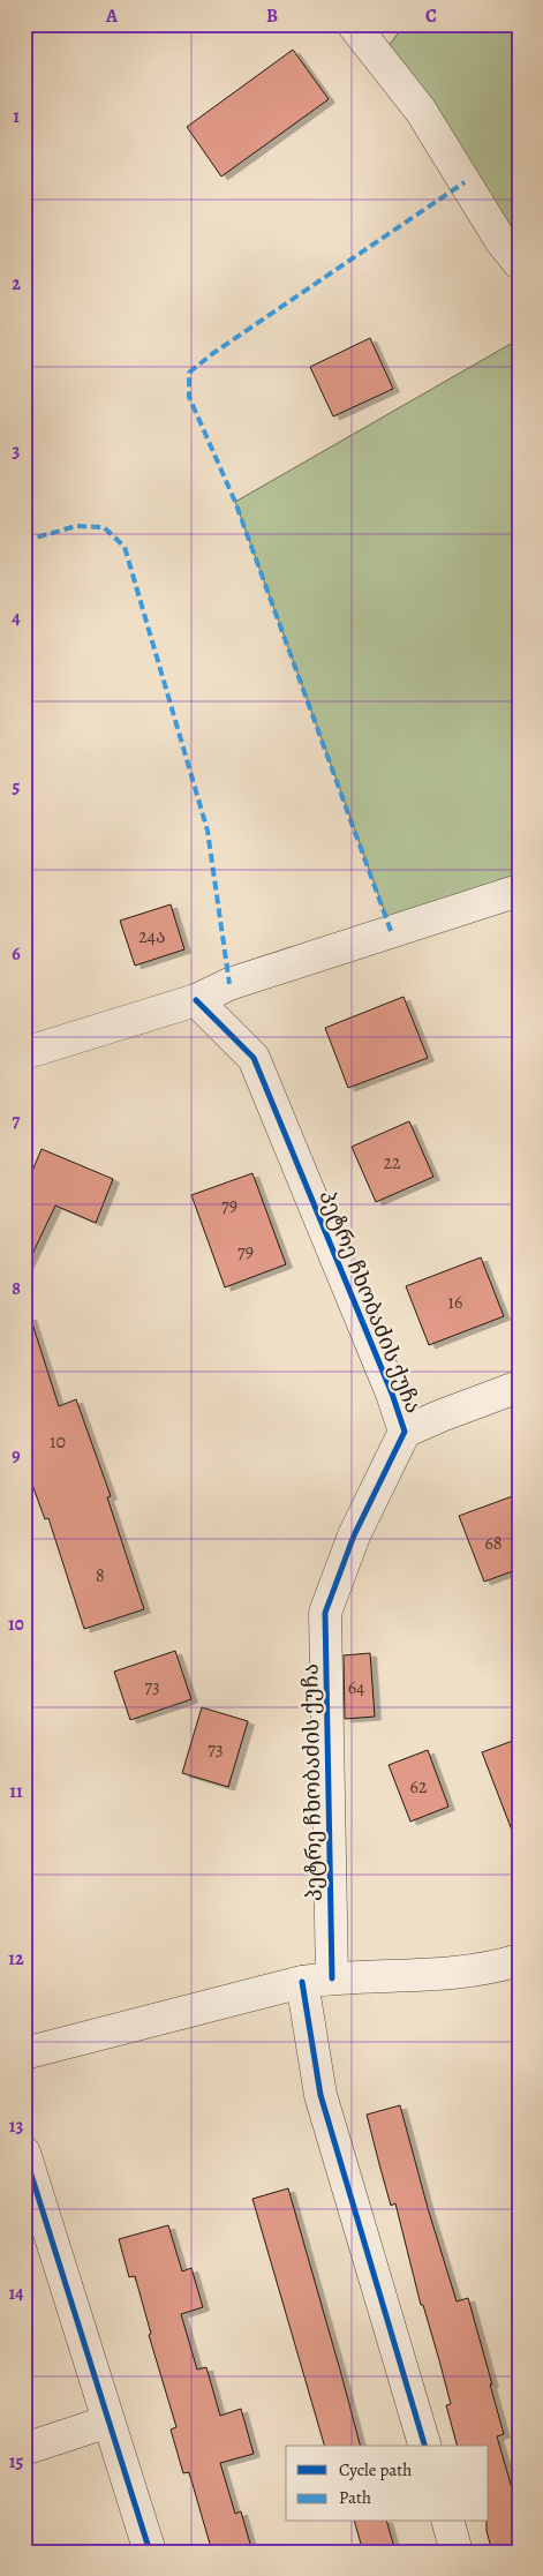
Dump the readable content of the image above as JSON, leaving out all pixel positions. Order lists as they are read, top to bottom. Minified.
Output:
{"streets":{"street":["პეტრე ჩხობაძის ქუჩა"]},"house_numbers":["24ა","22","79","79","16","10","68","8","73","64","73","62"],"legend":["Cycle path","Path"],"grid":{"columns":["A","B","C"],"rows":["1","2","3","4","5","6","7","8","9","10","11","12","13","14","15"]}}
